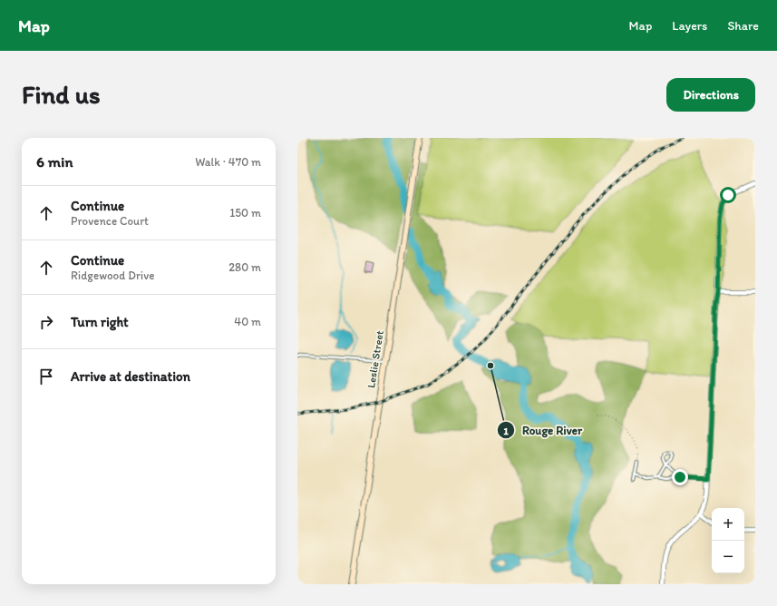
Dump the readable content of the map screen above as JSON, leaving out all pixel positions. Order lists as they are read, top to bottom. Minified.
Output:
{"streets":{"street":["Leslie Street"]},"places":["Rouge River"],"page":{"header":"Map","nav":["Map","Layers","Share"],"buttons":"Directions","title":"Find us","heading":["6 min","Walk · 470 m"],"list":[["Continue","Provence Court","150 m"],["Continue","Ridgewood Drive","280 m"],["Turn right","40 m"],"Arrive at destination"],"map_buttons":["+","−"]}}
